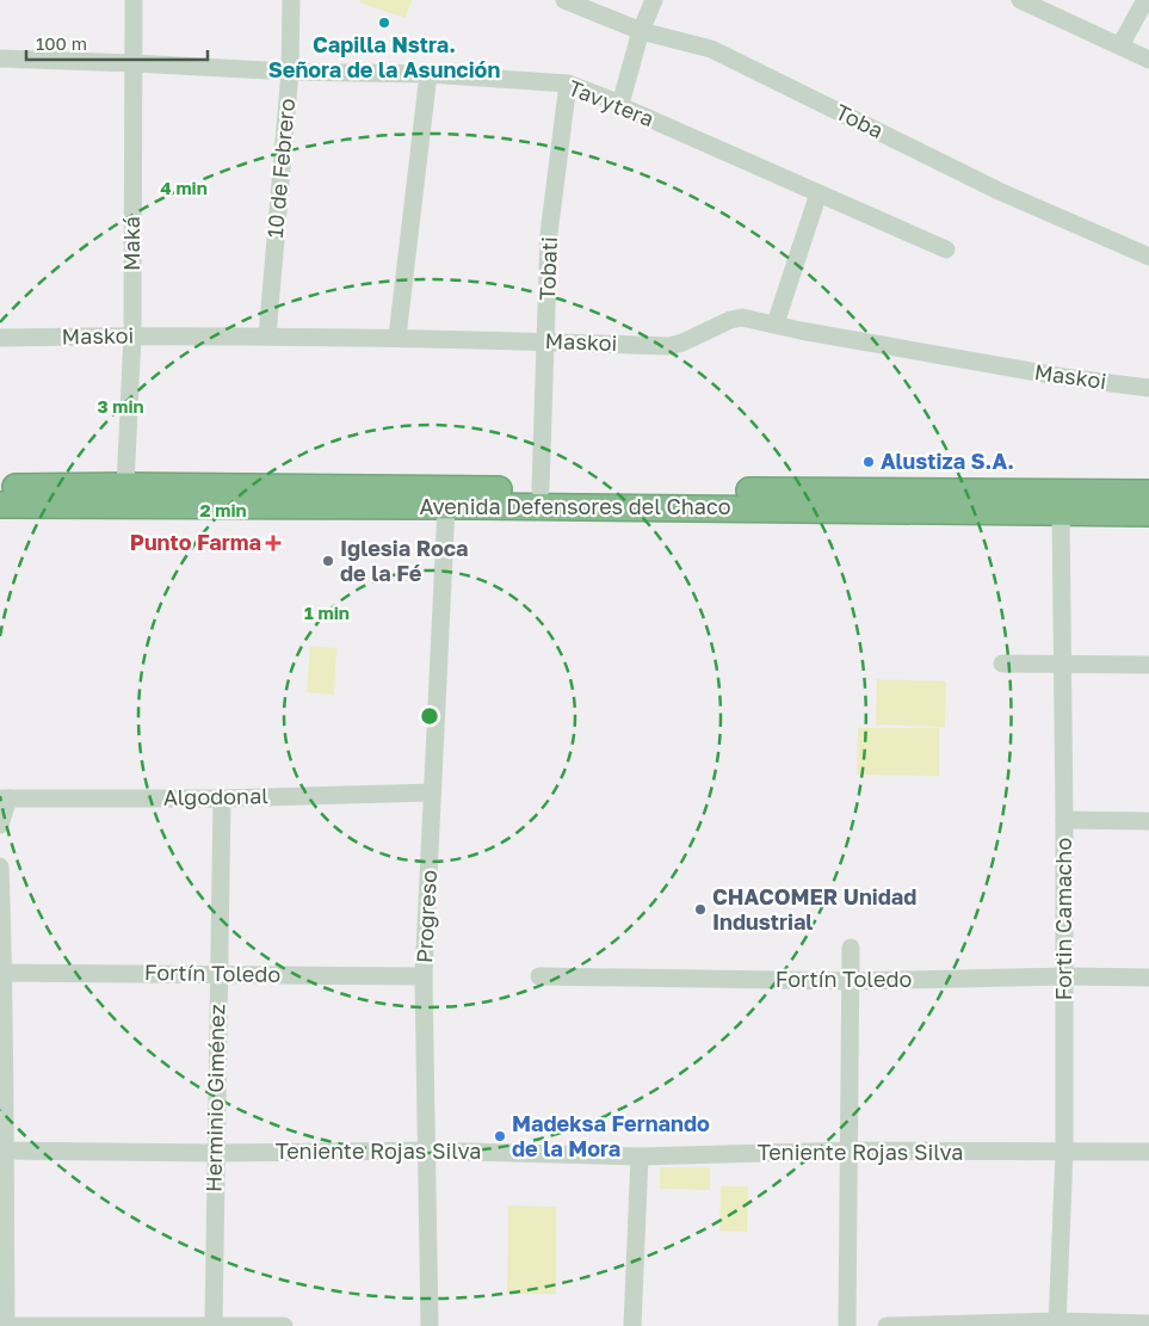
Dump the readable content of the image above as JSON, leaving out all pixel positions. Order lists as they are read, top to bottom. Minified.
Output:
{"streets":{"highway":["Avenida Defensores del Chaco"],"street":["Tavytera","Toba","10 de Febrero","Maká","Tobati","Maskoi","Algodonal","Progreso","Fortin Camacho","Fortín Toledo","Herminio Giménez","Teniente Rojas Silva"]},"crossings":[["Tavytera","10 de Febrero"],["Tavytera","Maká"],["Tavytera","Tobati"],["10 de Febrero","Maskoi"],["Maká","Maskoi"],["Maká","Avenida Defensores del Chaco"],["Tobati","Maskoi"],["Tobati","Avenida Defensores del Chaco"],["Avenida Defensores del Chaco","Progreso"],["Avenida Defensores del Chaco","Fortin Camacho"],["Algodonal","Progreso"],["Algodonal","Herminio Giménez"],["Progreso","Fortín Toledo"],["Progreso","Teniente Rojas Silva"],["Fortin Camacho","Fortín Toledo"],["Fortin Camacho","Teniente Rojas Silva"],["Fortín Toledo","Herminio Giménez"],["Herminio Giménez","Teniente Rojas Silva"]],"places":{"other":["Capilla Nstra. Señora de la Asunción","Alustiza S.A.","Iglesia Roca de la Fé","CHACOMER Unidad Industrial","Madeksa Fernando de la Mora"],"health":["Punto Farma"]},"scale_bar":"100 m","rings":["4 min","3 min","2 min","1 min"]}
